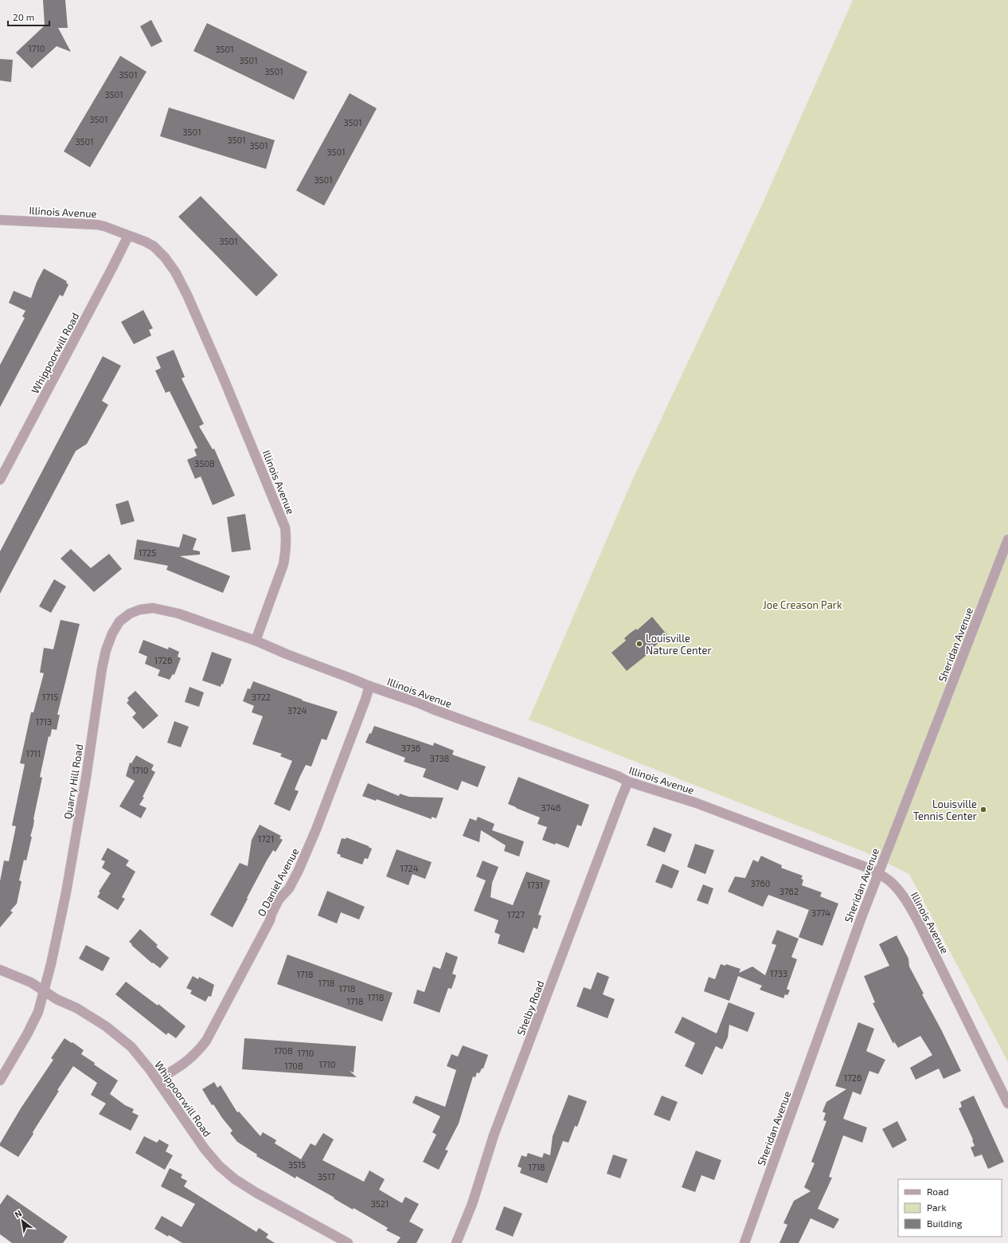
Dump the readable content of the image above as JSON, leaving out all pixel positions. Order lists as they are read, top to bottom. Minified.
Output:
{"streets":{"street":["Illinois Avenue","Whippoorwill Road","Sheridan Avenue","Quarry Hill Road","O Daniel Avenue","Shelby Road"]},"crossings":[["Illinois Avenue","Whippoorwill Road"],["Illinois Avenue","Sheridan Avenue"],["Illinois Avenue","Quarry Hill Road"],["Illinois Avenue","O Daniel Avenue"],["Illinois Avenue","Shelby Road"],["Whippoorwill Road","Quarry Hill Road"],["Whippoorwill Road","O Daniel Avenue"]],"parks":["Joe Creason Park"],"places":["Louisville Nature Center","Louisville Tennis Center"],"house_numbers":["1710","3501","3501","3501","3501","3501","3501","3501","3501","3501","3501","3501","3501","3501","3501","3508","1725","1726","1715","3722","3724","1713","3736","1711","3738","1710","3746","1721","1724","3760","1731","3762","3774","1727","1733","1718","1718","1718","1718","1718","1708","1710","1710","1708","1726","3515","1718","3517","3521"],"legend":["Road","Park","Building"],"scale_bar":"20 m","north":"top left"}
